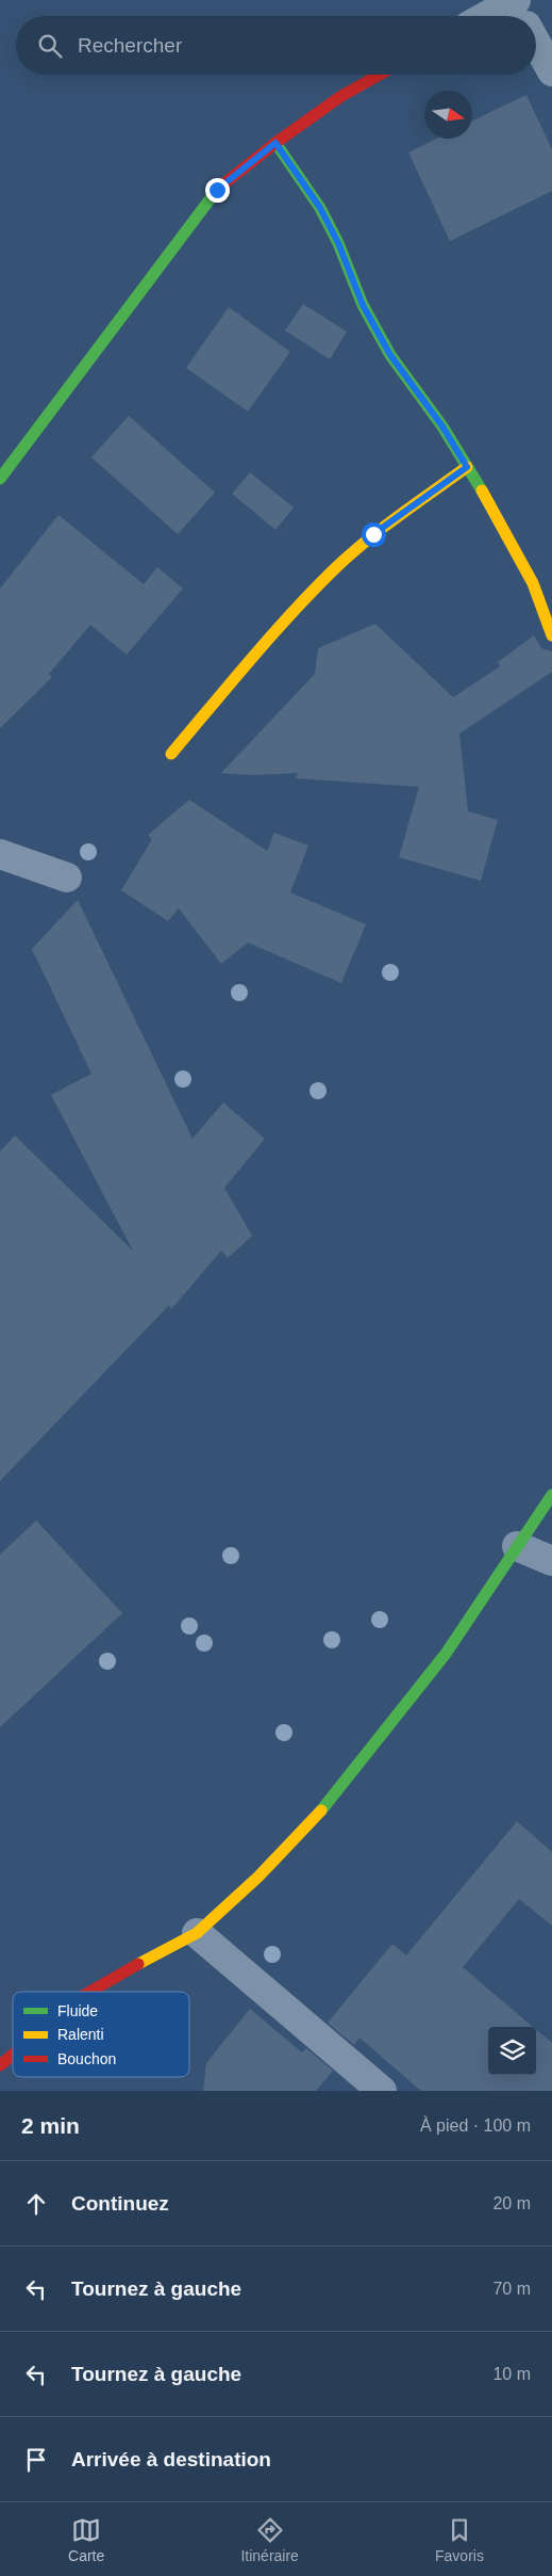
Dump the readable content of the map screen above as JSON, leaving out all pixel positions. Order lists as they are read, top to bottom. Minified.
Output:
{"legend":["Fluide","Ralenti","Bouchon"],"north":"right","page":{"search":"Rechercher","heading":["2 min","À pied · 100 m"],"list":[["Continuez","20 m"],["Tournez à gauche","70 m"],["Tournez à gauche","10 m"],"Arrivée à destination"],"nav":["Carte","Itinéraire","Favoris"]}}
